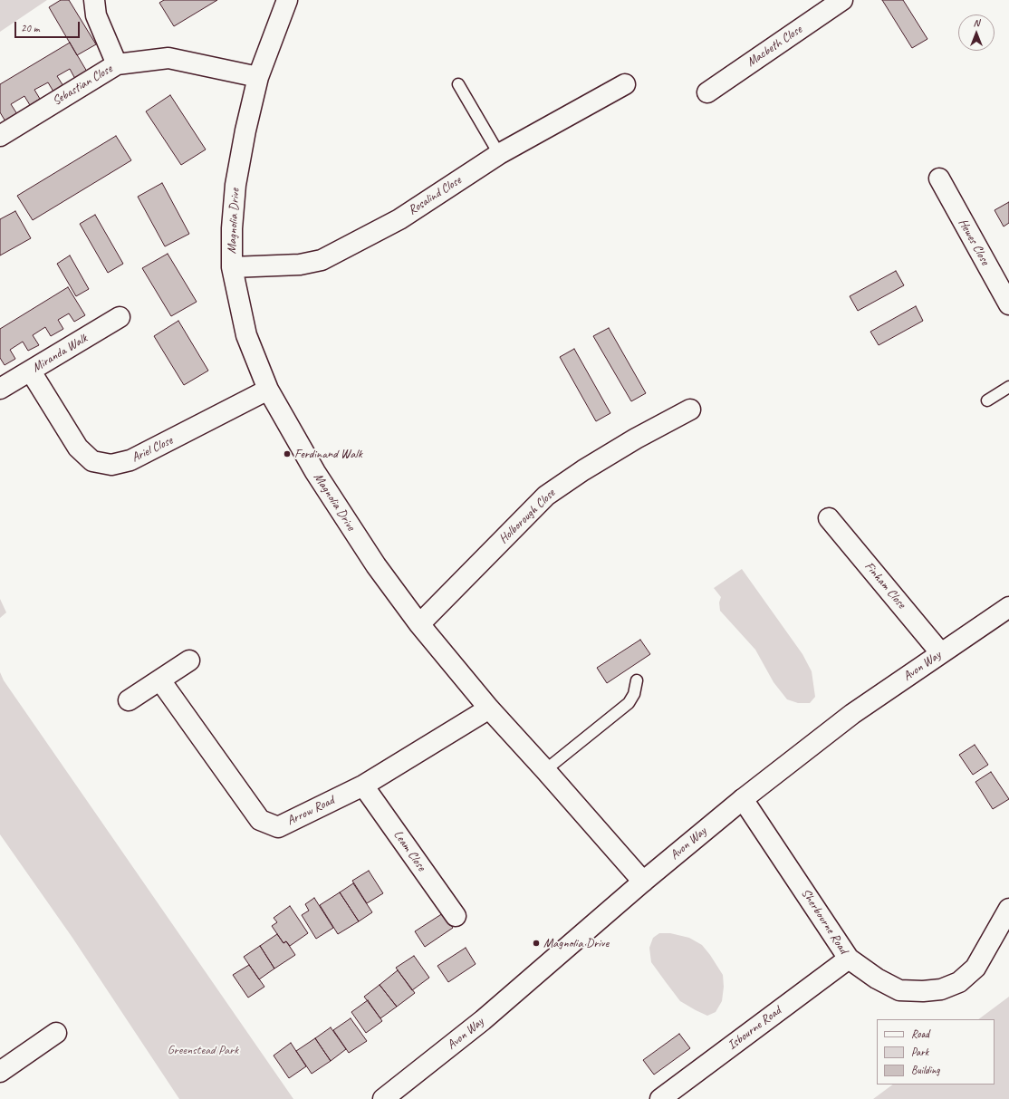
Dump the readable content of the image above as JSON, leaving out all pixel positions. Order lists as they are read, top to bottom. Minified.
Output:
{"streets":{"street":["Macbeth Close","Sebastian Close","Rosalind Close","Magnolia Drive","Hewes Close","Miranda Walk","Ariel Close","Holborough Close","Finham Close","Avon Way","Arrow Road","Leam Close","Sherbourne Road","Isbourne Road"]},"crossings":[["Sebastian Close","Magnolia Drive"],["Rosalind Close","Magnolia Drive"],["Magnolia Drive","Ariel Close"],["Magnolia Drive","Holborough Close"],["Magnolia Drive","Avon Way"],["Magnolia Drive","Arrow Road"],["Miranda Walk","Ariel Close"],["Finham Close","Avon Way"],["Avon Way","Sherbourne Road"],["Arrow Road","Leam Close"],["Sherbourne Road","Isbourne Road"]],"parks":["Greenstead Park"],"places":["Ferdinand Walk","Magnolia Drive"],"legend":["Road","Park","Building"],"scale_bar":"20 m","north":"top"}
